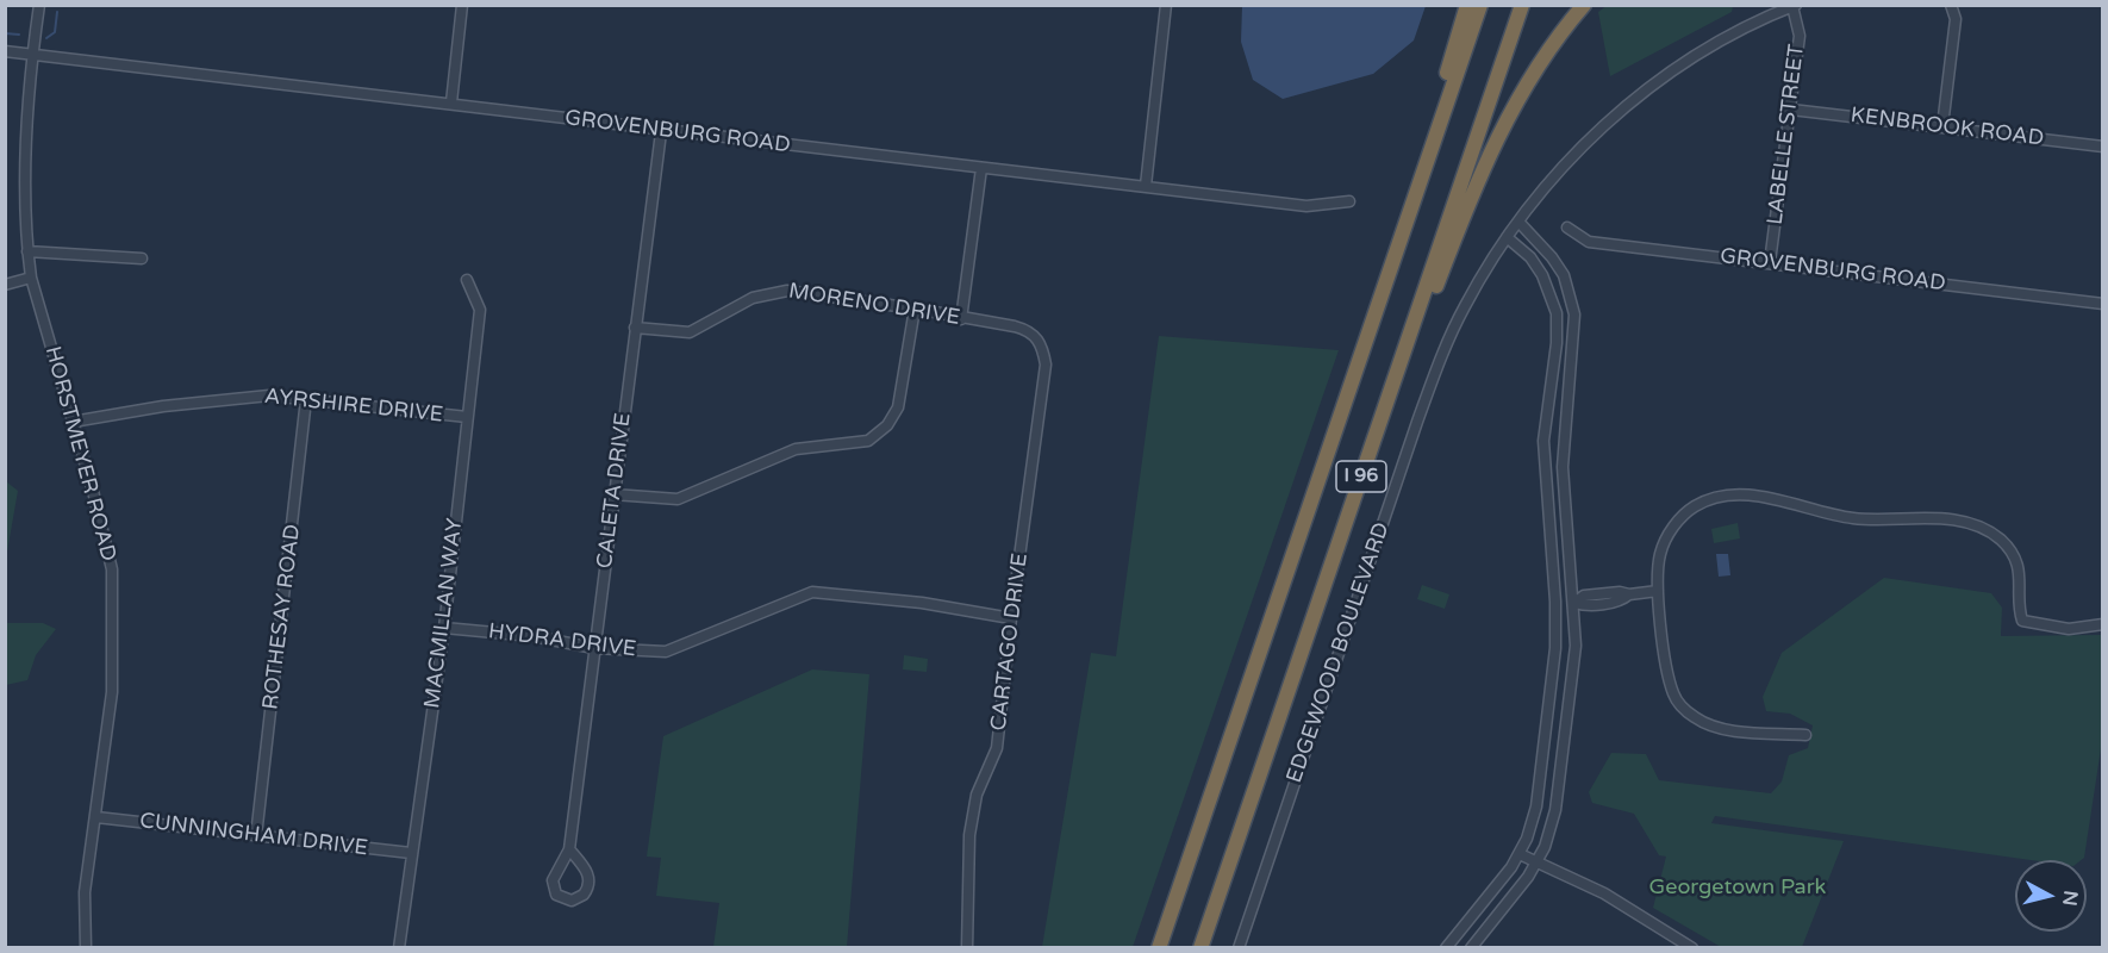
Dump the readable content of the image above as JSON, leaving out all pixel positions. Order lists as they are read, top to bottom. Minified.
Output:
{"streets":{"highway":["I 96"],"street":["KENBROOK ROAD","GROVENBURG ROAD","LABELLE STREET","MORENO DRIVE","AYRSHIRE DRIVE","HORSTMEYER ROAD","CALETA DRIVE","MACMILLAN WAY","ROTHESAY ROAD","HYDRA DRIVE","CARTAGO DRIVE","EDGEWOOD BOULEVARD","CUNNINGHAM DRIVE"]},"crossings":[["KENBROOK ROAD","LABELLE STREET"],["GROVENBURG ROAD","LABELLE STREET"],["GROVENBURG ROAD","HORSTMEYER ROAD"],["GROVENBURG ROAD","CALETA DRIVE"],["LABELLE STREET","EDGEWOOD BOULEVARD"],["MORENO DRIVE","CALETA DRIVE"],["MORENO DRIVE","CARTAGO DRIVE"],["AYRSHIRE DRIVE","HORSTMEYER ROAD"],["AYRSHIRE DRIVE","MACMILLAN WAY"],["AYRSHIRE DRIVE","ROTHESAY ROAD"],["HORSTMEYER ROAD","CUNNINGHAM DRIVE"],["CALETA DRIVE","HYDRA DRIVE"],["MACMILLAN WAY","HYDRA DRIVE"],["MACMILLAN WAY","CUNNINGHAM DRIVE"],["ROTHESAY ROAD","CUNNINGHAM DRIVE"],["HYDRA DRIVE","CARTAGO DRIVE"]],"parks":["Georgetown Park"],"north":"right"}
